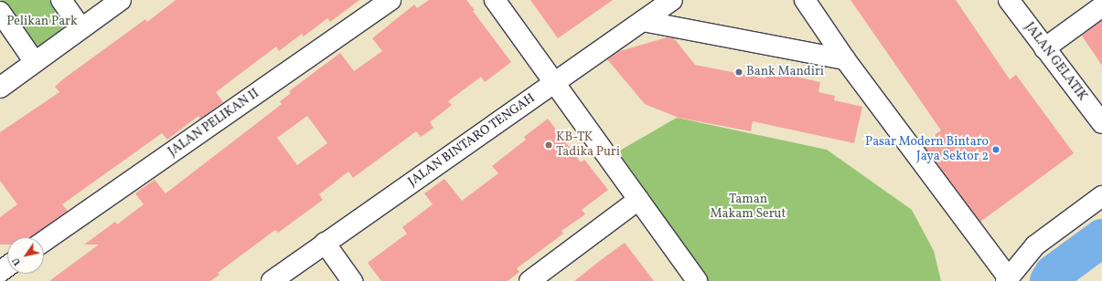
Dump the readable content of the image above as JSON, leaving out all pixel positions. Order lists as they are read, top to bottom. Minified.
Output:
{"streets":{"street":["JALAN GELATIK","JALAN PELIKAN II","JALAN BINTARO TENGAH"]},"parks":["Pelikan Park","Taman Makam Serut"],"places":["Bank Mandiri","KB-TK Tadika Puri","Pasar Modern Bintaro Jaya Sektor 2"],"north":"bottom left"}
